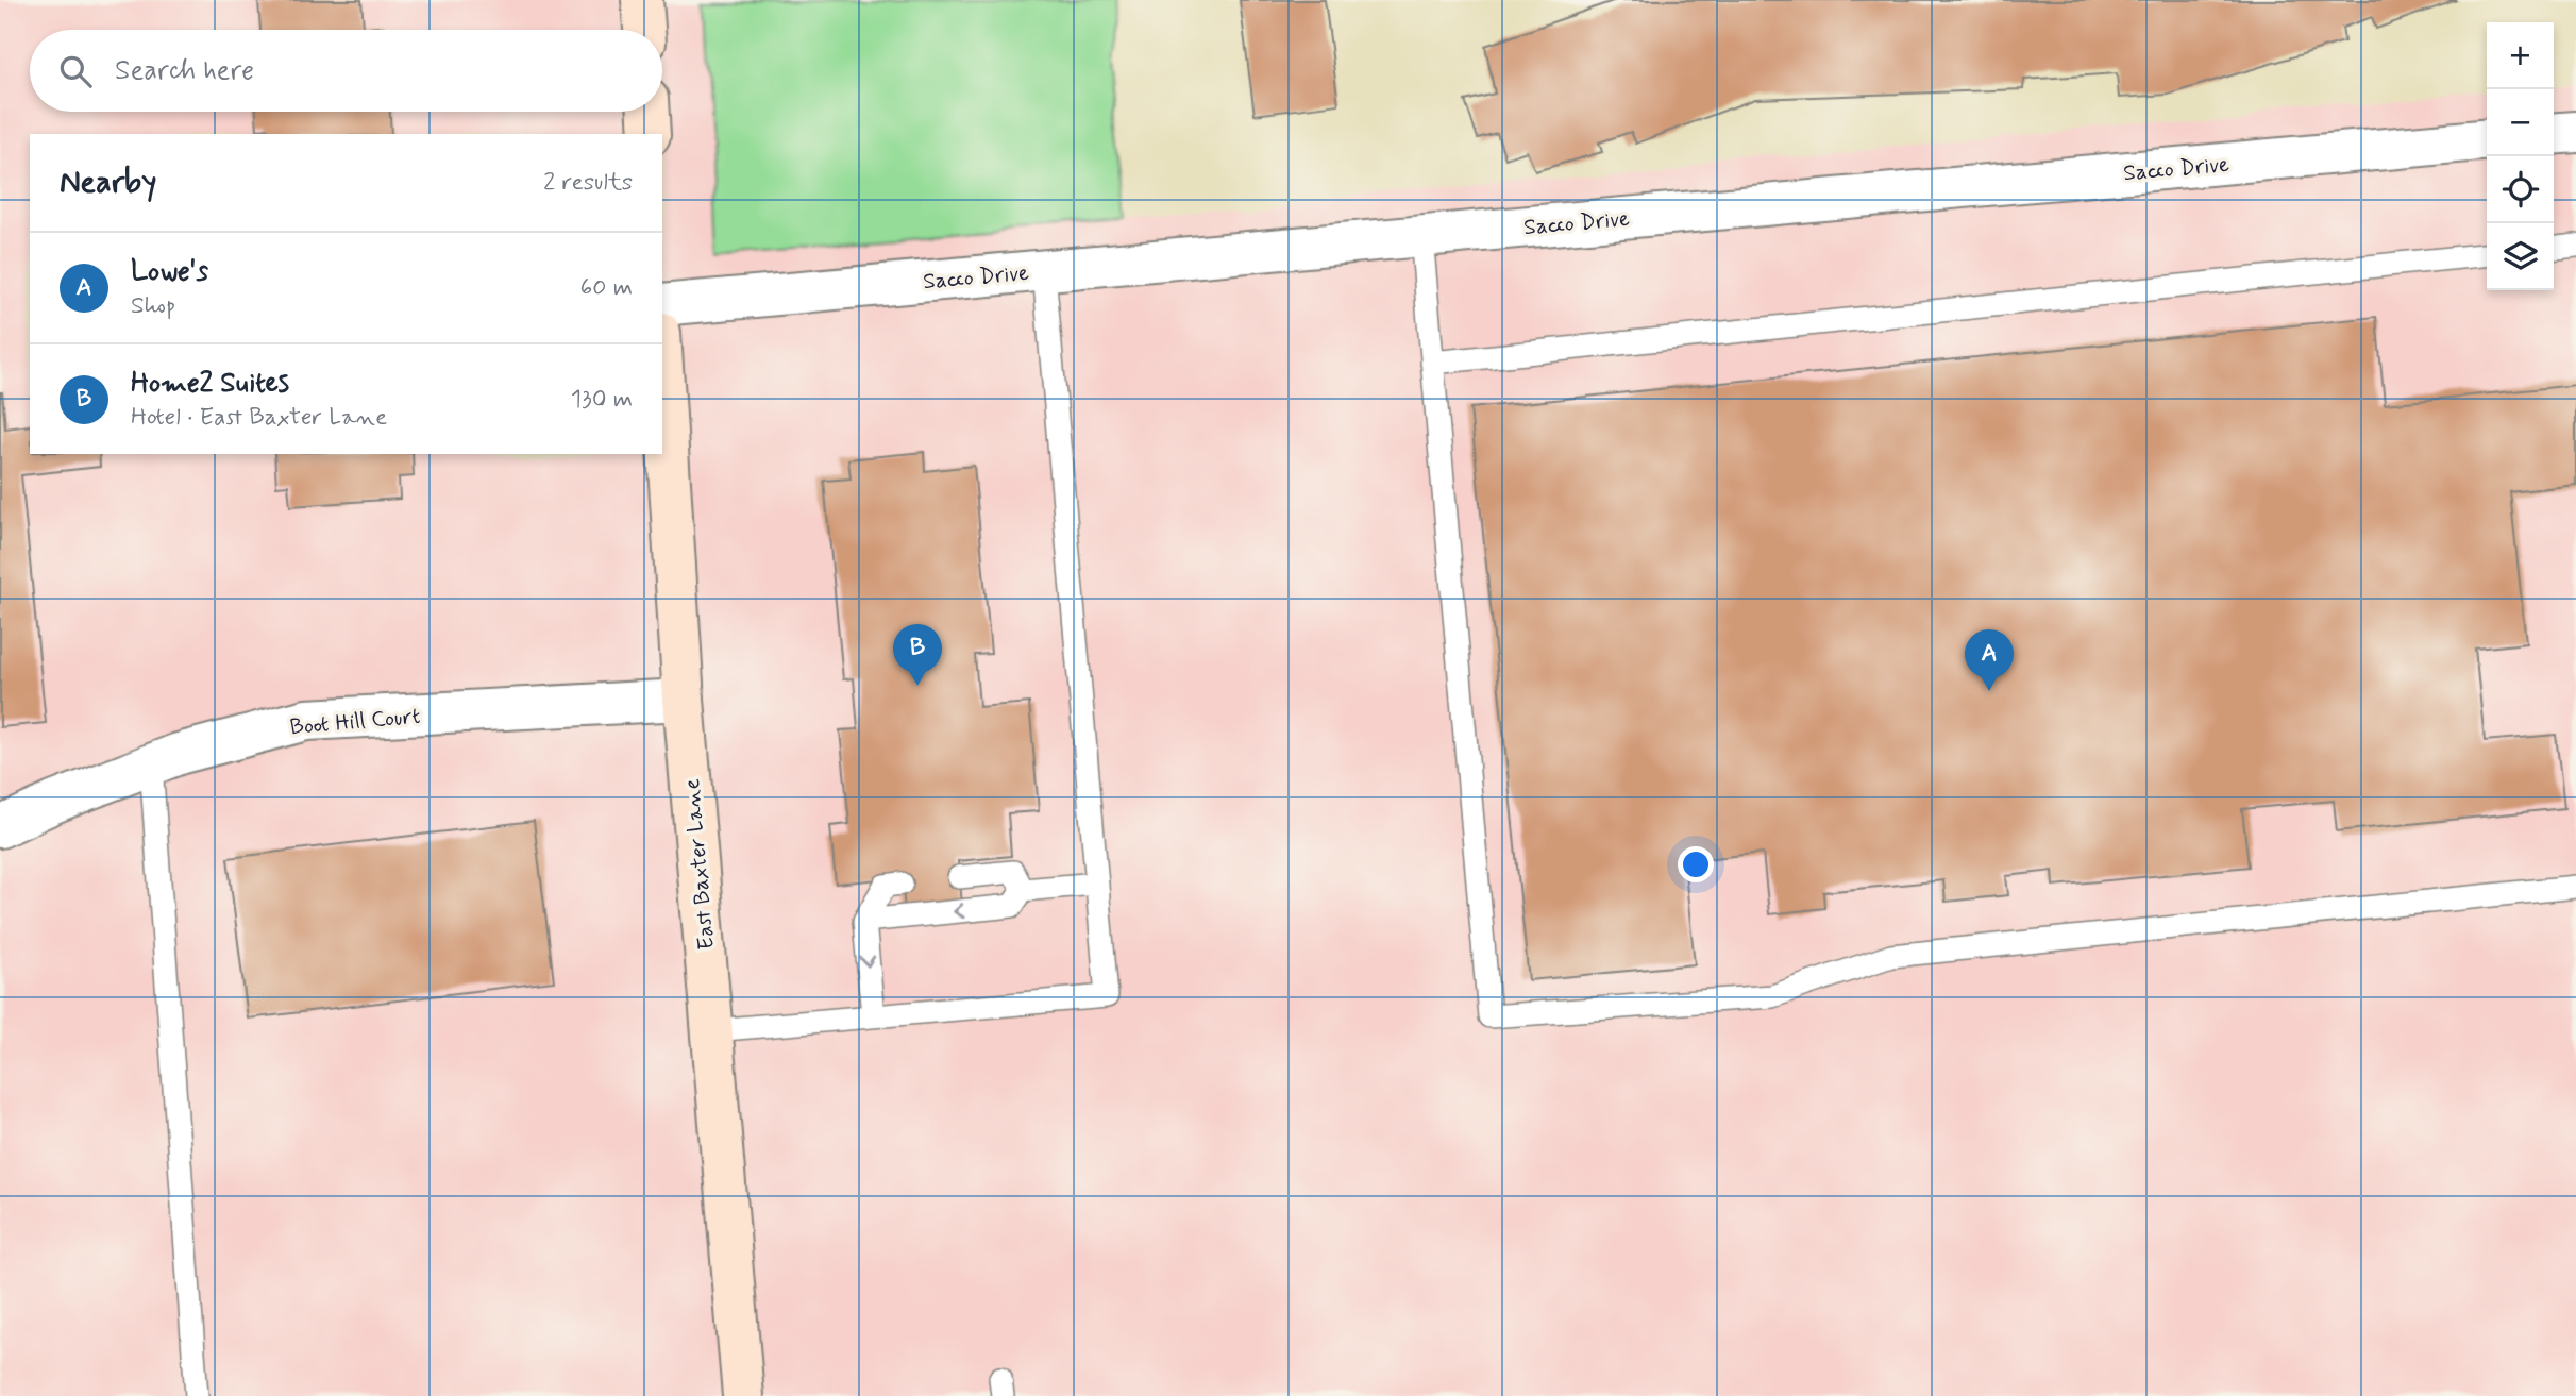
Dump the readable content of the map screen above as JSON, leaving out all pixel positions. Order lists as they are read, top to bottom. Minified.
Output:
{"streets":{"main road":["East Baxter Lane"],"street":["Sacco Drive","Boot Hill Court"]},"crossings":[["Boot Hill Court","East Baxter Lane"]],"page":{"map_buttons":["+","−"],"search":"Search here","heading":["Nearby","2 results"],"list":[{"mark":"A","name":"Lowe's","note":"Shop","value":"60 m"},{"mark":"B","name":"Home2 Suites","note":"Hotel · East Baxter Lane","value":"130 m"}],"pins":["B","A"]}}
